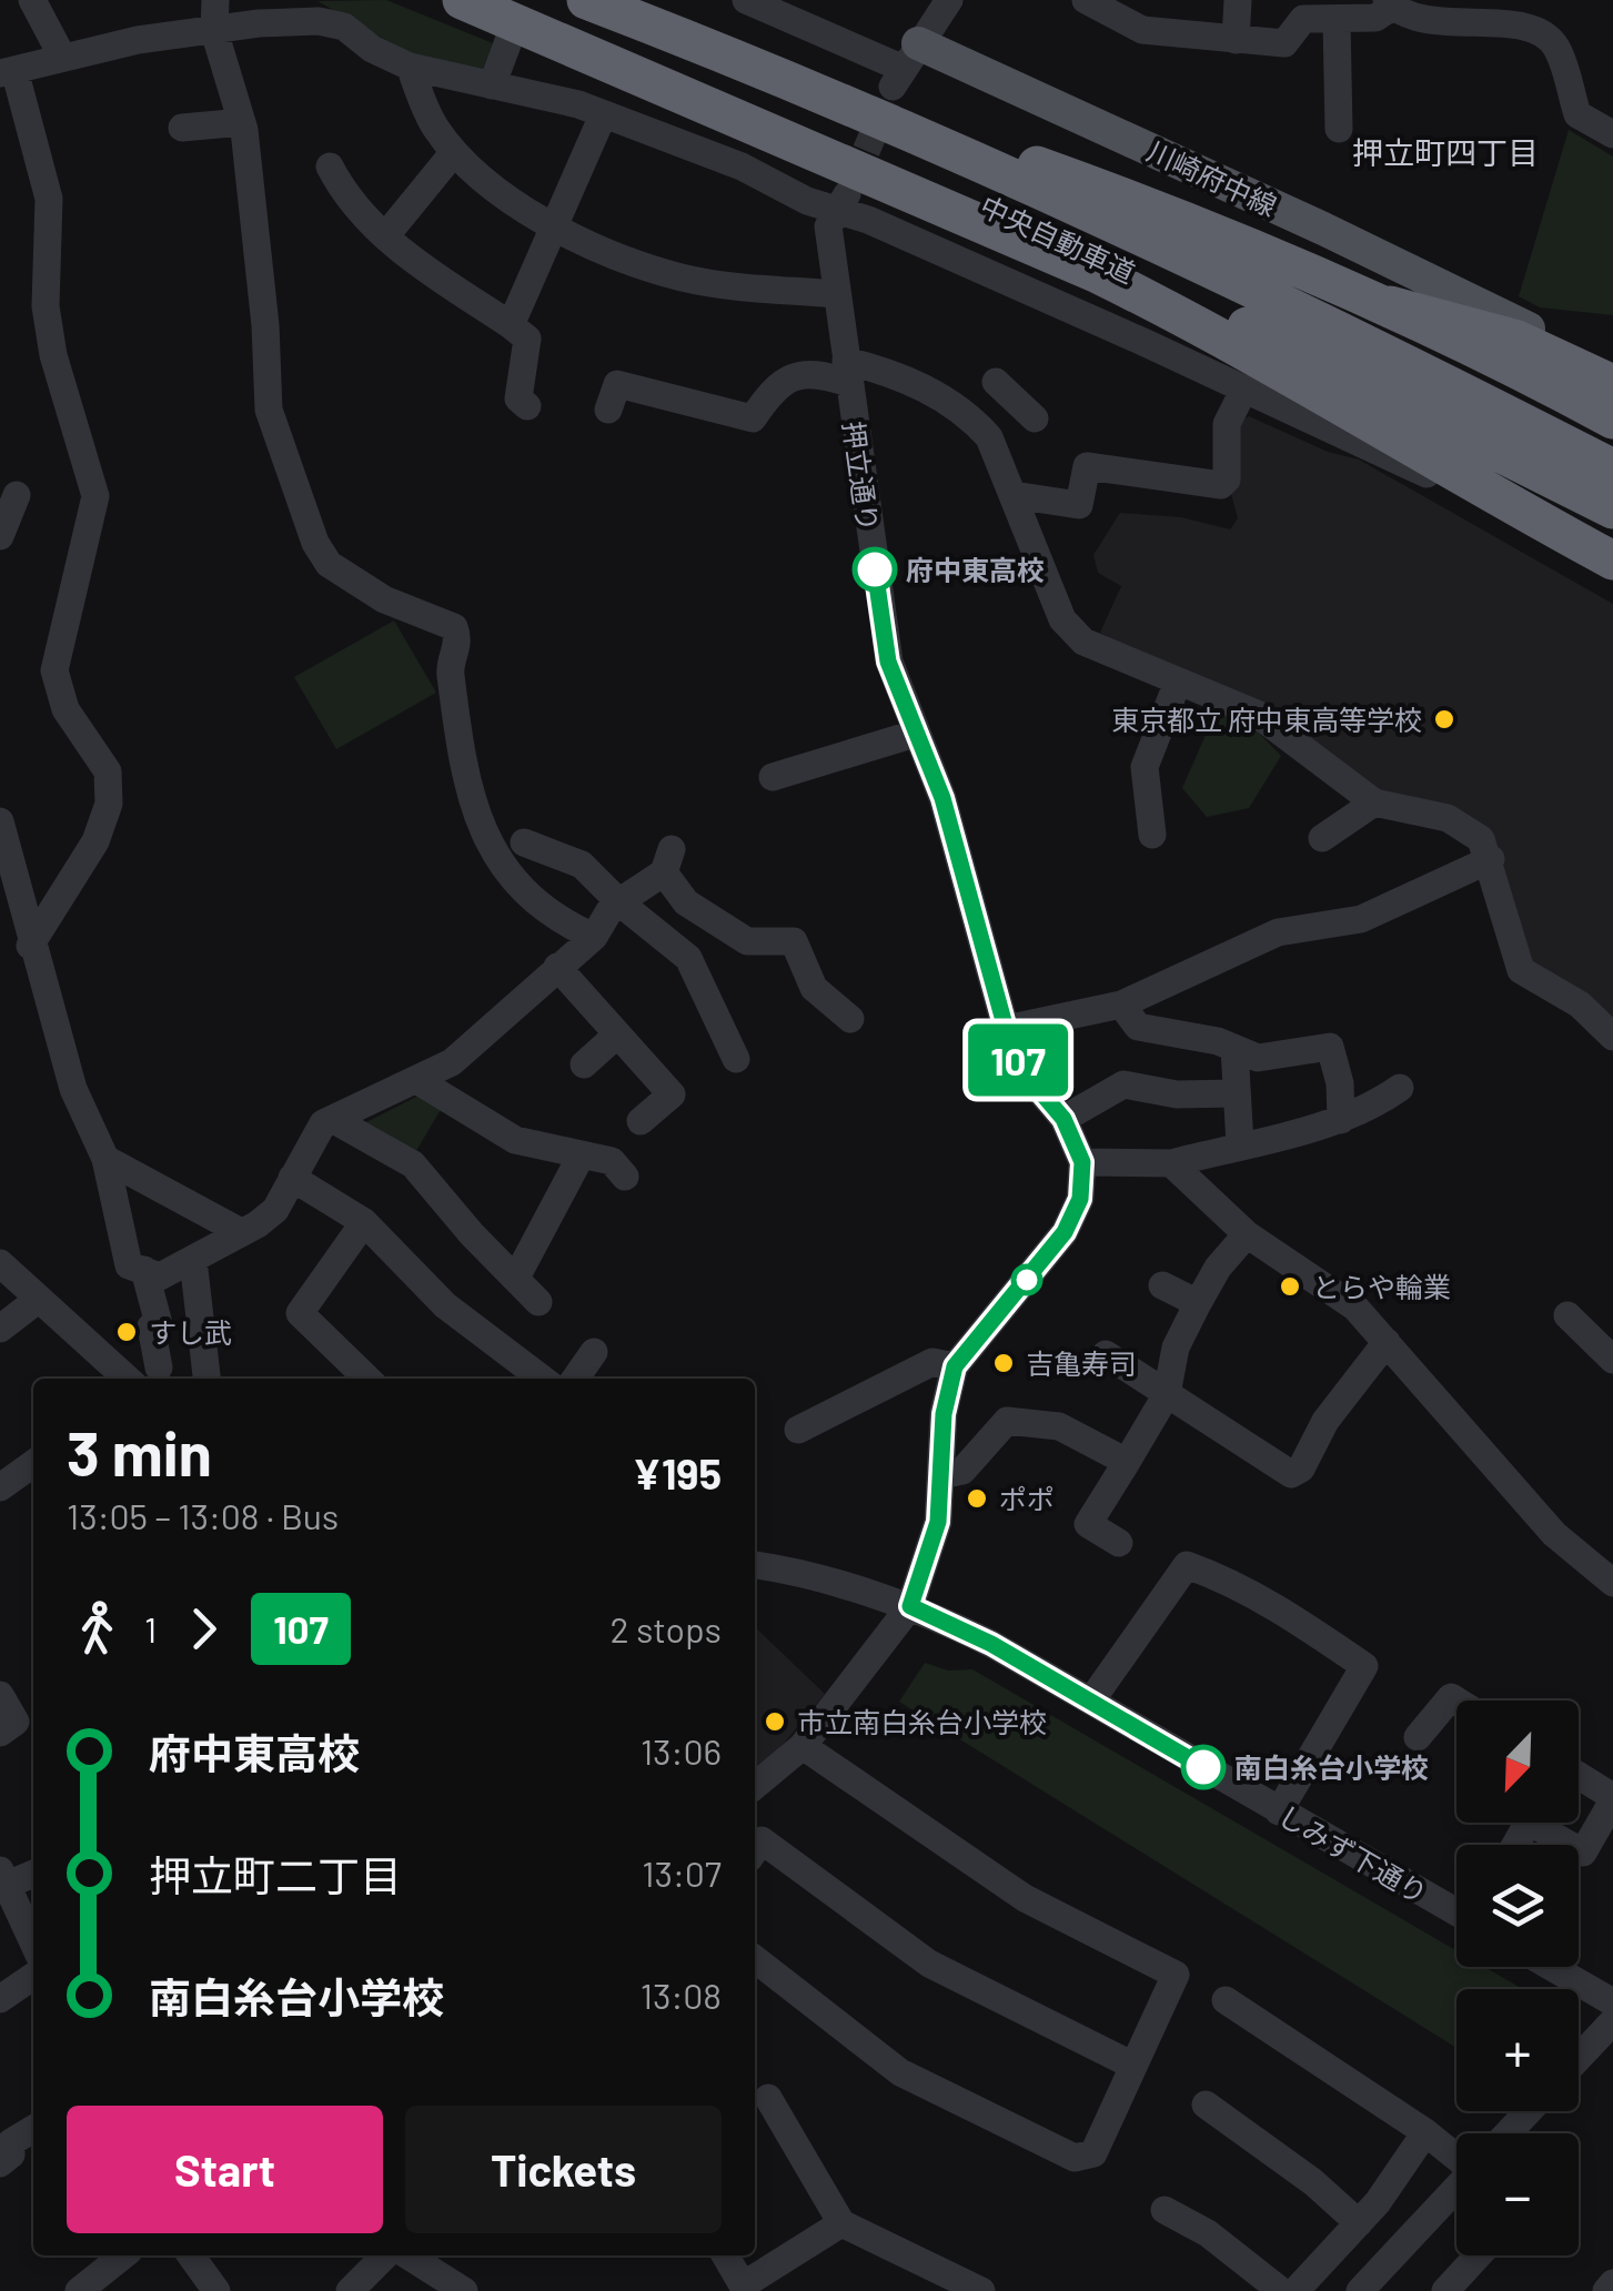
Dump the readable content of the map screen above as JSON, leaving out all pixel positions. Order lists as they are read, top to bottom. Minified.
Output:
{"streets":{"highway":["中央自動車道"],"main road":["川崎府中線"],"street":["押立通り","しみず下通り"]},"districts":["押立町四丁目"],"places":["府中東高校","東京都立 府中東高等学校","とらや輪業","すし武","吉亀寿司","ポポ","市立南白糸台小学校","南白糸台小学校"],"lines":["bus line 107"],"north":"bottom left","page":{"on_map":"107","heading":["3 min","13:05 – 13:08 · Bus","¥195"],"legs":["1","107","2 stops"],"list":[{"name":"府中東高校","value":"13:06"},{"name":"押立町二丁目","value":"13:07"},{"name":"南白糸台小学校","value":"13:08"}],"map_buttons":["+","−"],"buttons":["Start","Tickets"]}}
